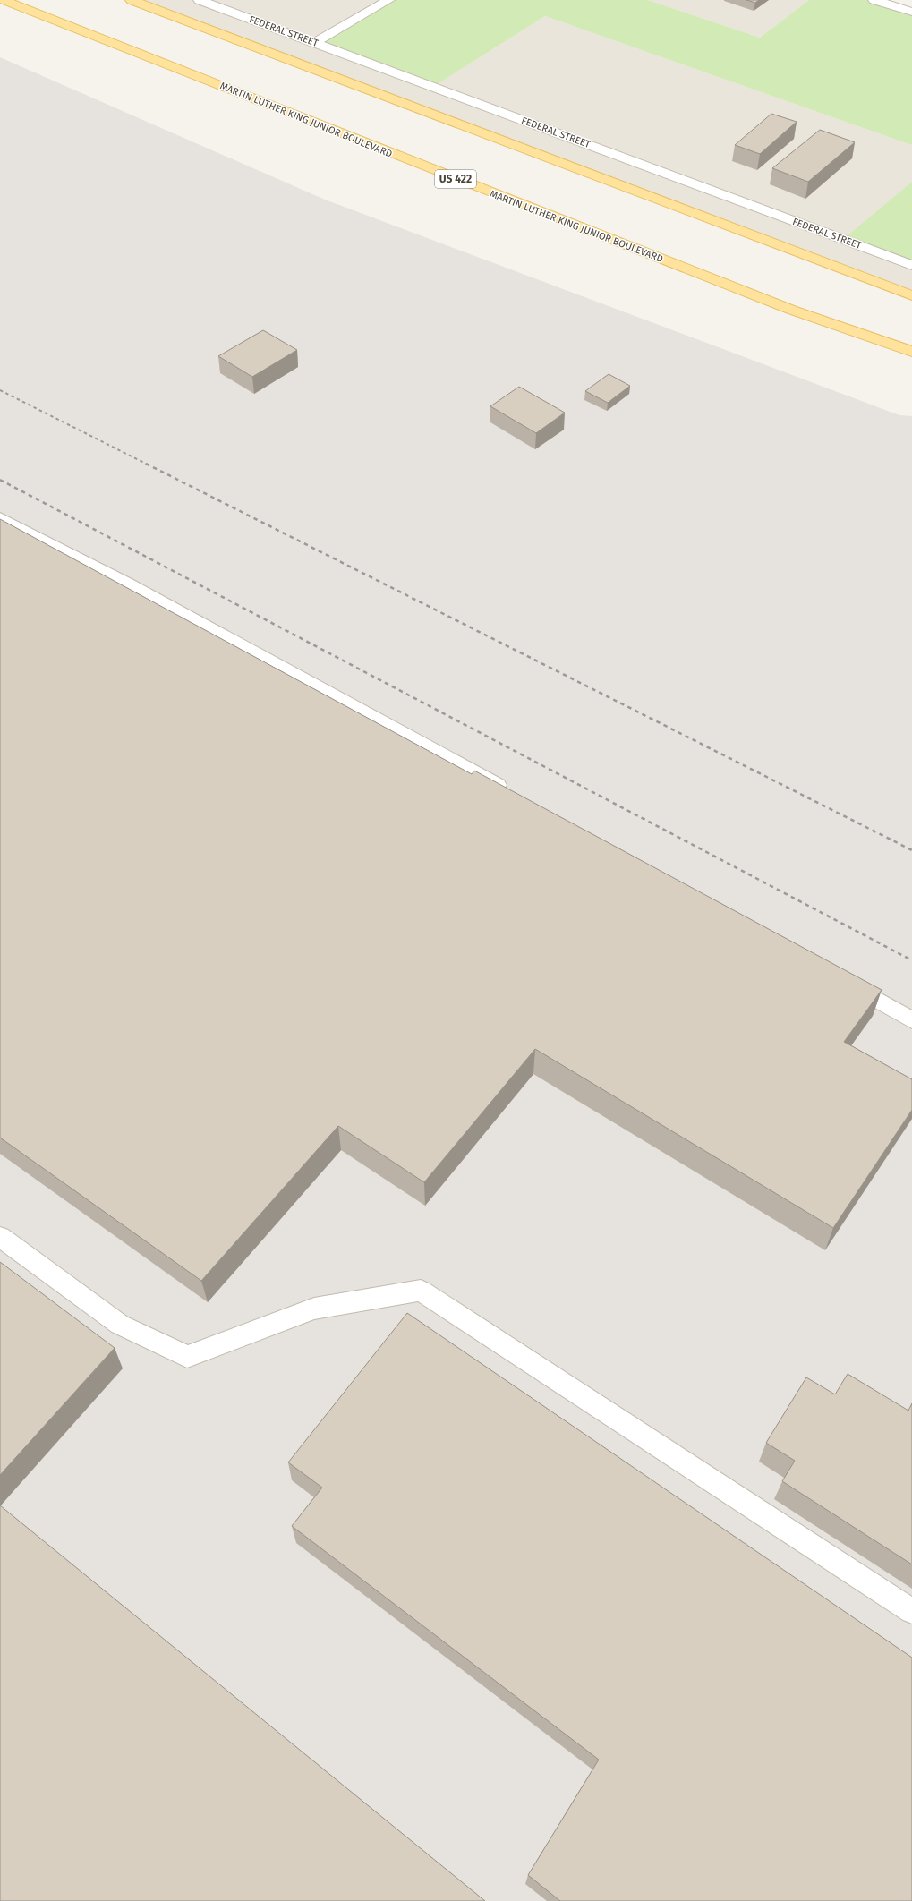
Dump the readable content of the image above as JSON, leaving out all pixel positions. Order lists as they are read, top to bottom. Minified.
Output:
{"streets":{"main road":["MARTIN LUTHER KING JUNIOR BOULEVARD","US 422"],"street":["FEDERAL STREET"]}}
